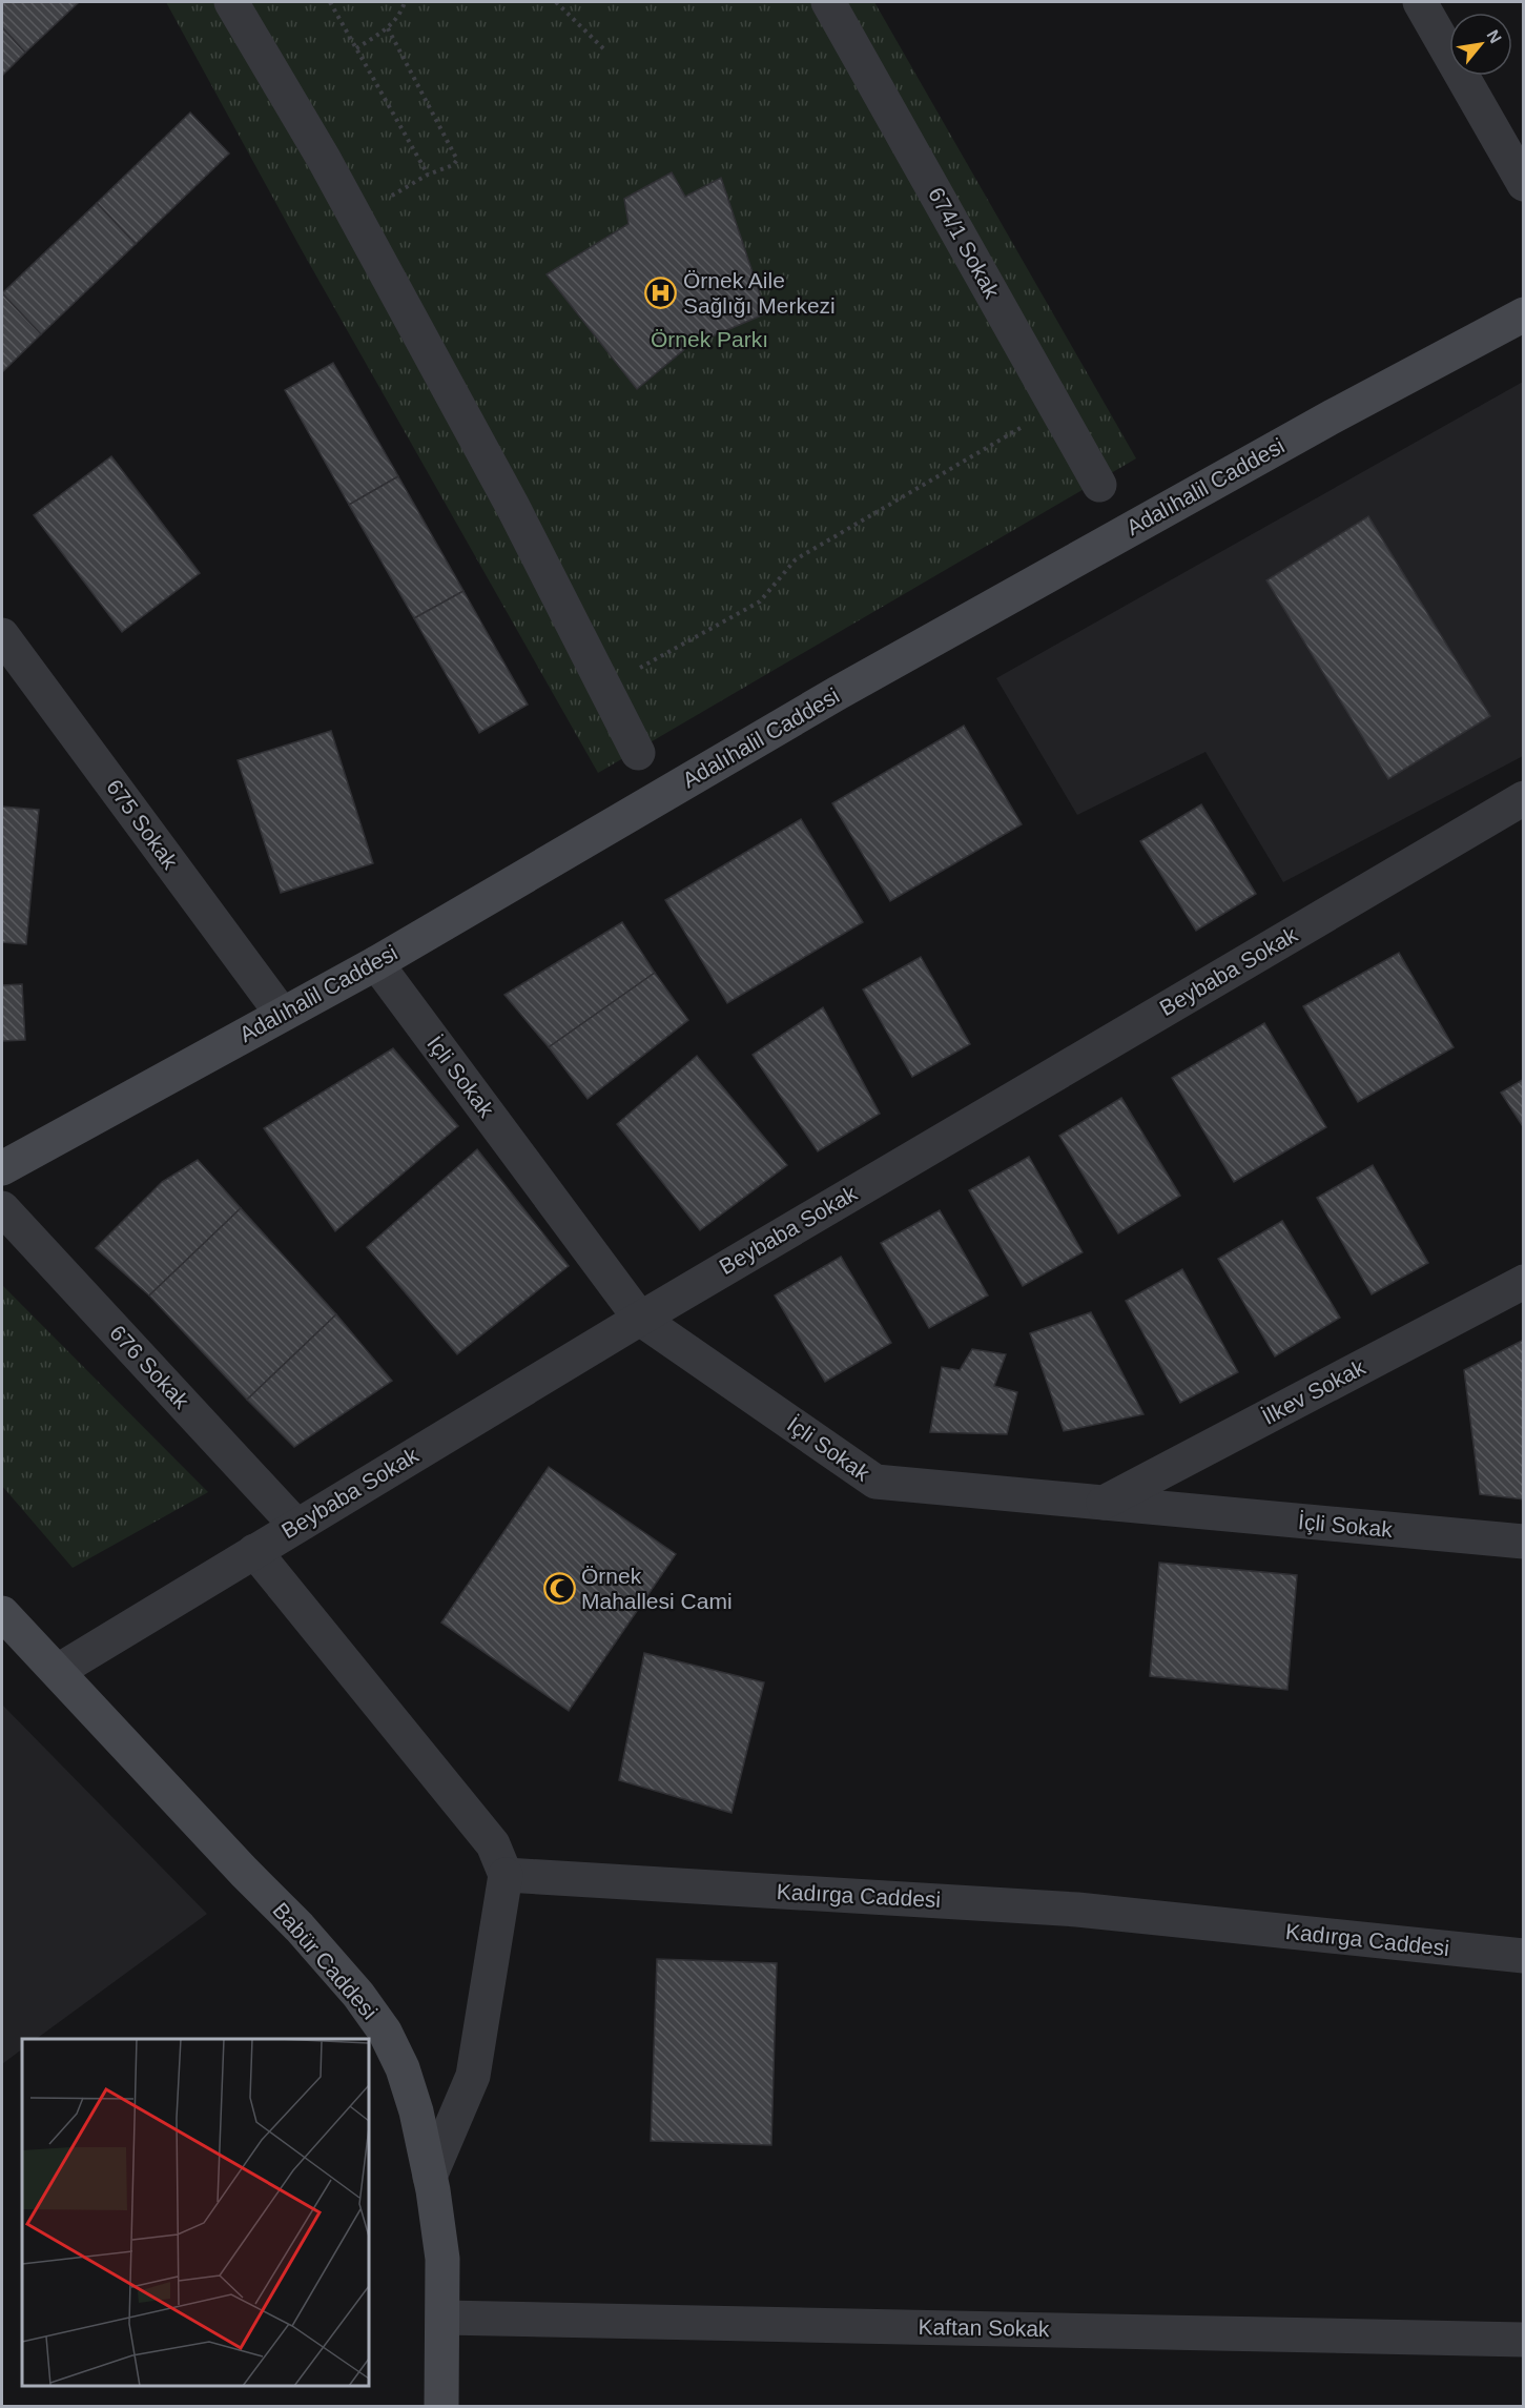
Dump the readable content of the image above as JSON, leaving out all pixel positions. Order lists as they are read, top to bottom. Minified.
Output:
{"streets":{"street":["674/1 Sokak","Adalıhalil Caddesi","675 Sokak","Beybaba Sokak","İçli Sokak","676 Sokak","İlkev Sokak","Kadırga Caddesi","Babür Caddesi","Kaftan Sokak"]},"crossings":[["Adalıhalil Caddesi","675 Sokak"],["Adalıhalil Caddesi","İçli Sokak"],["Beybaba Sokak","İçli Sokak"],["Beybaba Sokak","676 Sokak"],["Beybaba Sokak","Babür Caddesi"],["İçli Sokak","İlkev Sokak"],["Babür Caddesi","Kaftan Sokak"]],"parks":["Örnek Parkı"],"places":{"hospital":["Örnek Aile Sağlığı Merkezi"],"mosque":["Örnek Mahallesi Cami"]},"north":"top right"}
